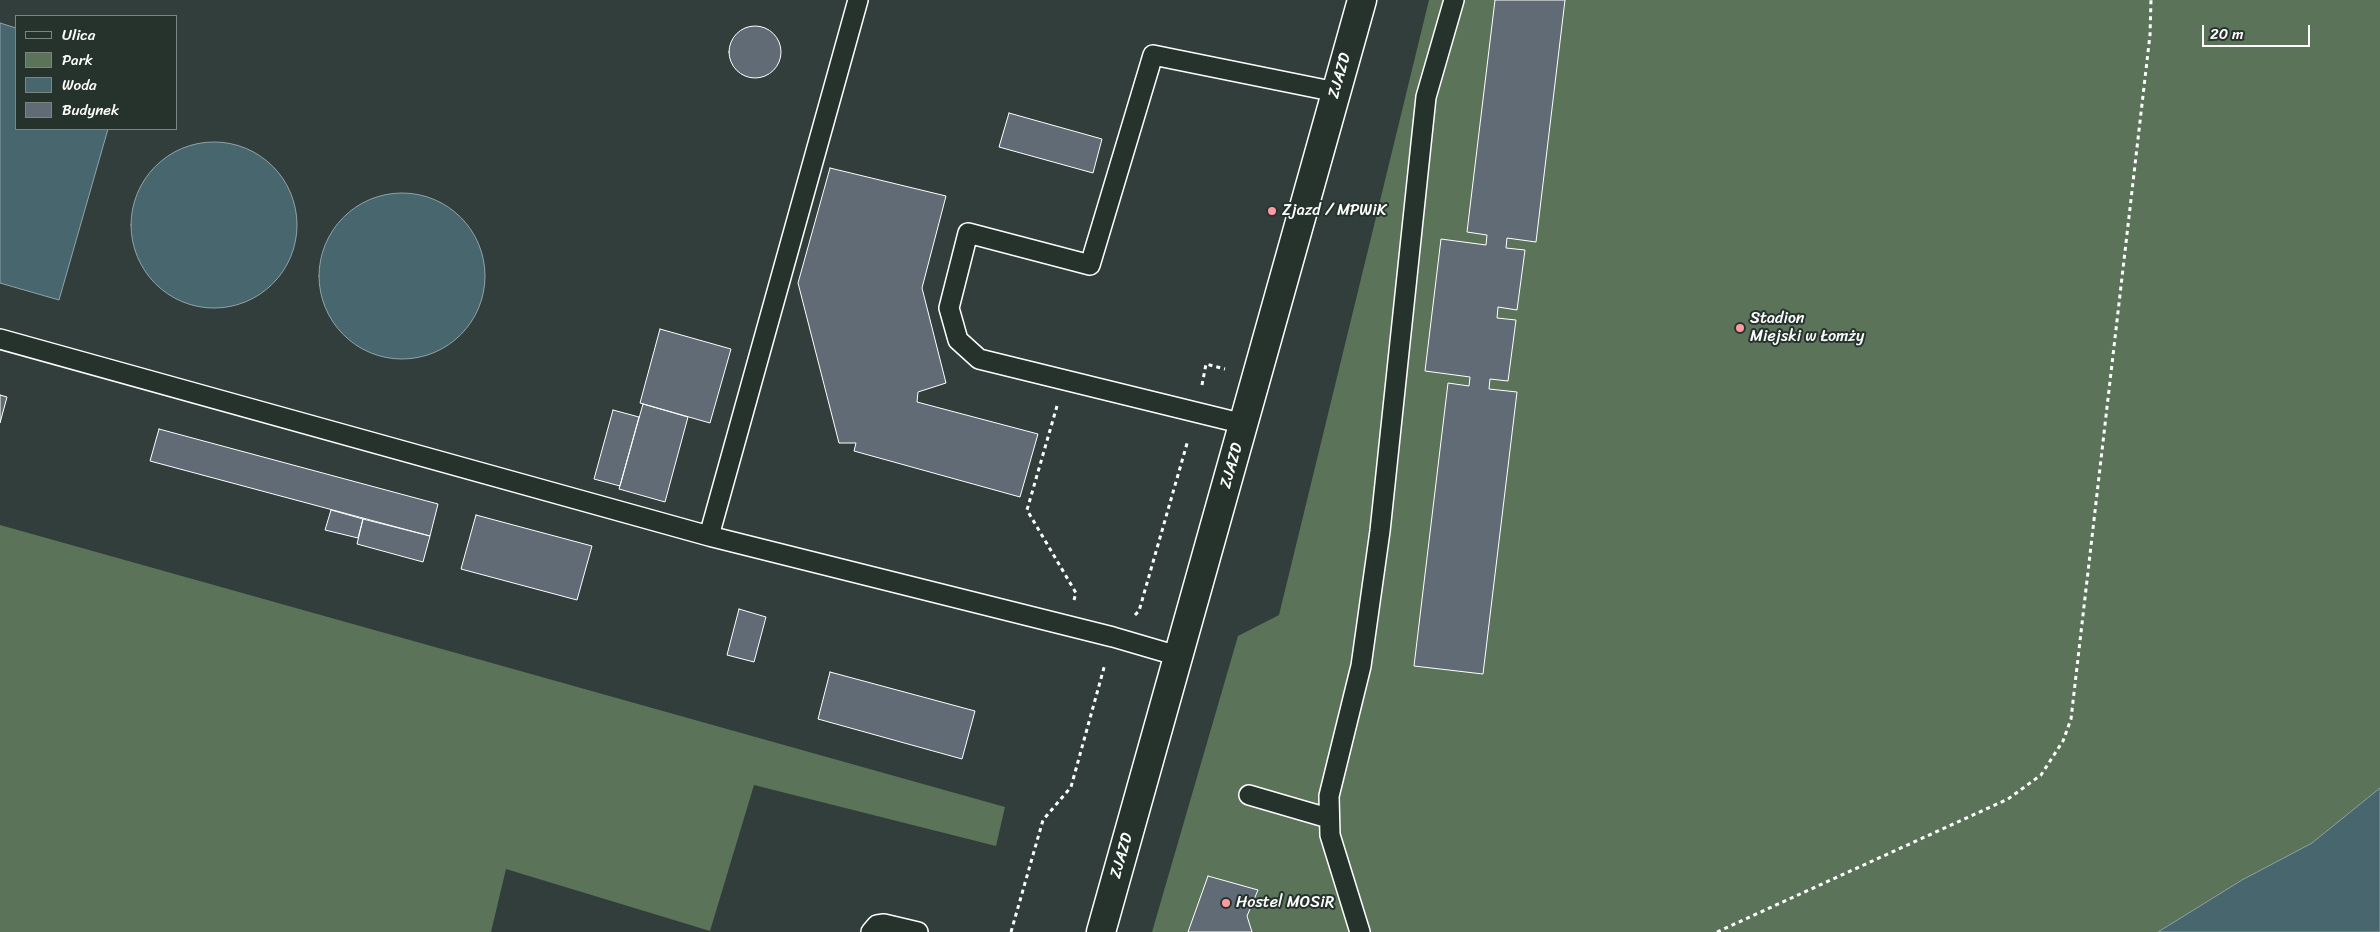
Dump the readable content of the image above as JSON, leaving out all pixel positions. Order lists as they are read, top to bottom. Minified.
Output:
{"streets":{"main road":["ZJAZD"]},"places":["Zjazd / MPWiK","Stadion Miejski w Łomży","Hostel MOSiR"],"legend":["Ulica","Park","Woda","Budynek"],"scale_bar":"20 m"}
